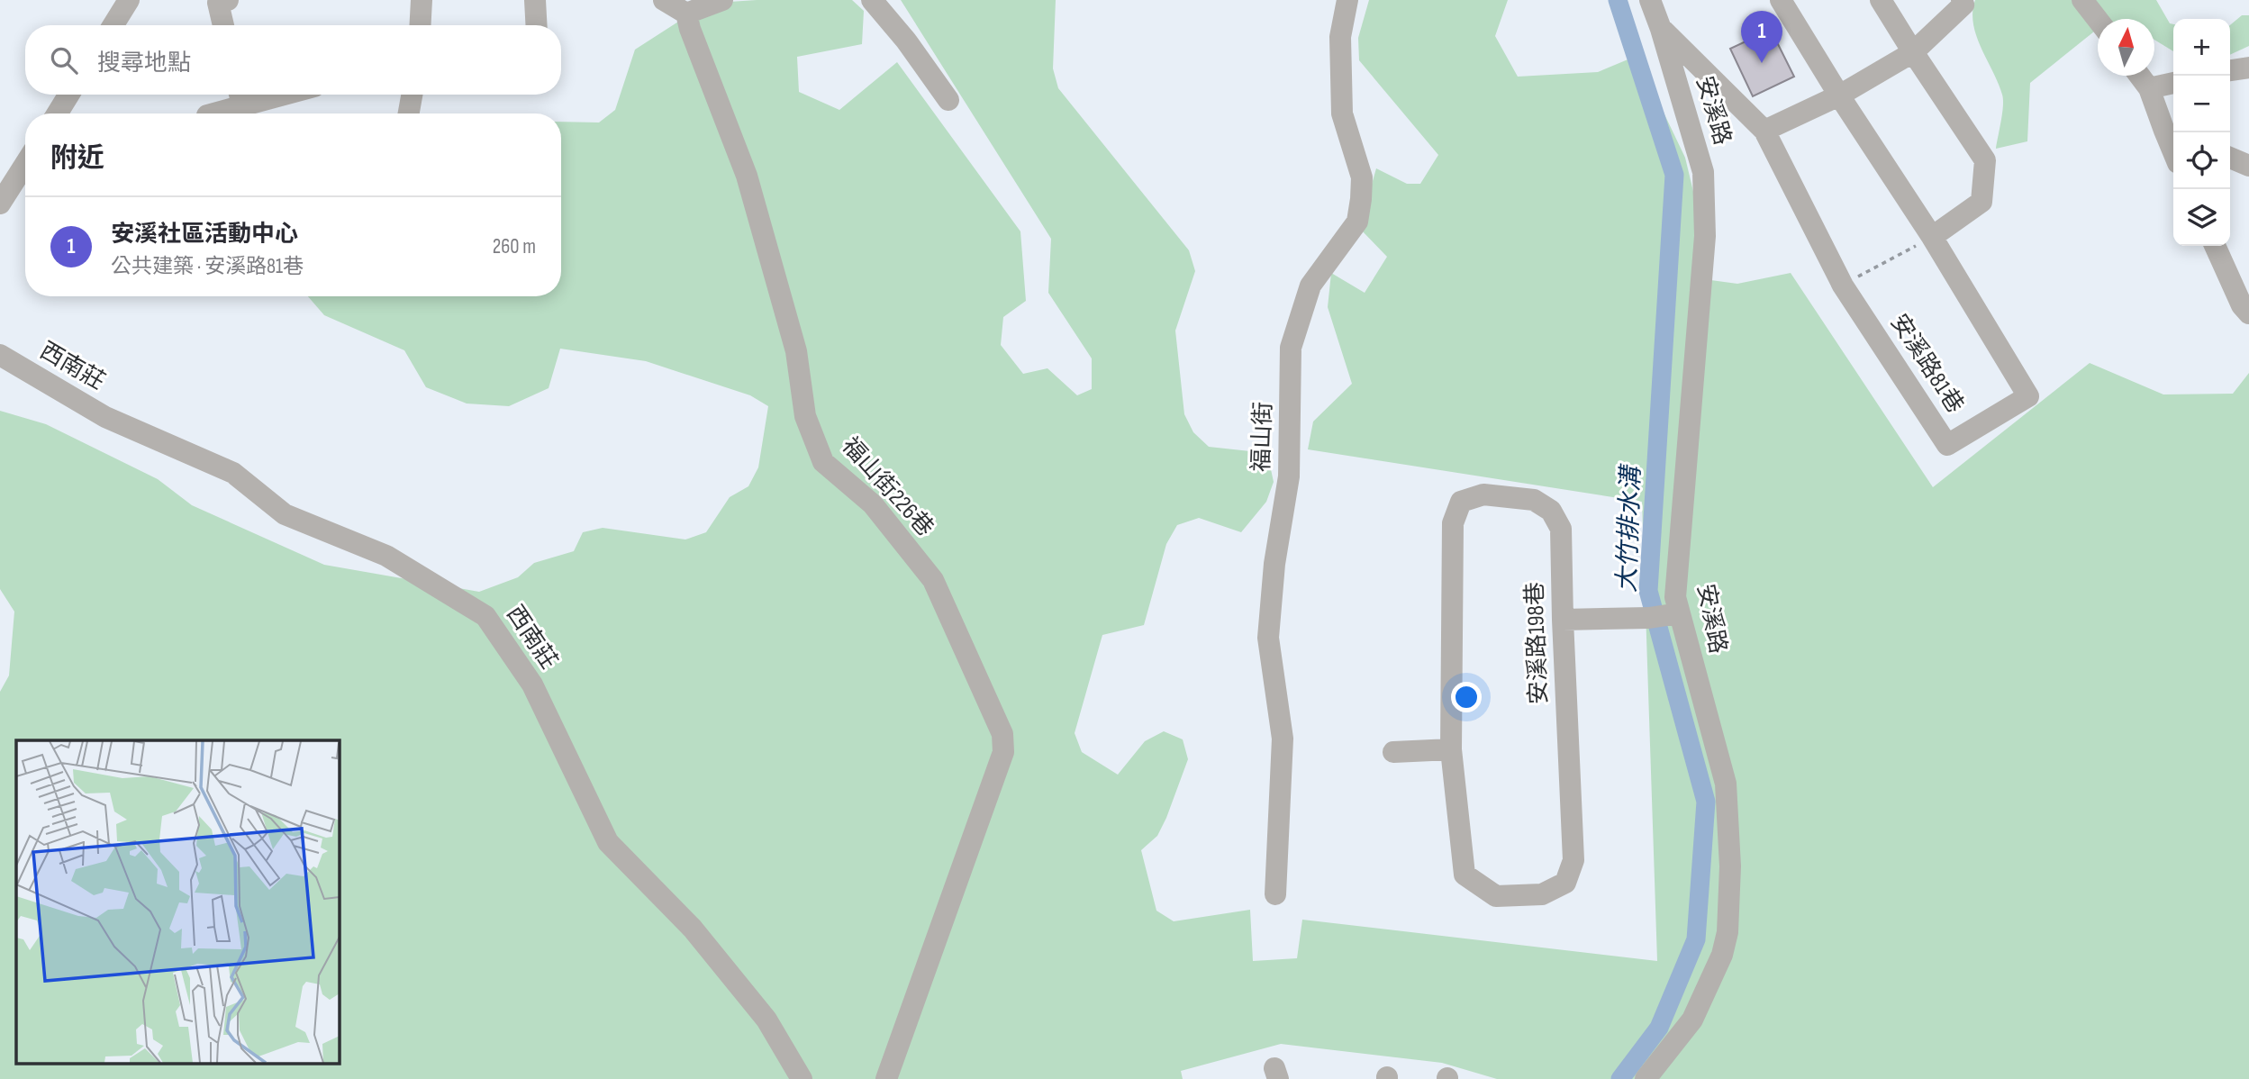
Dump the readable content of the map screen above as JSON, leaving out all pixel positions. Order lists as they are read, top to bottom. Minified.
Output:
{"streets":{"street":["安溪路","安溪路81巷","西南莊","福山街","福山街226巷","安溪路198巷"]},"crossings":[["安溪路","安溪路81巷"]],"water":["大竹排水溝"],"north":"top","page":{"pins":"1","map_buttons":["+","−"],"search":"搜尋地點","heading":"附近","list":[{"mark":"1","name":"安溪社區活動中心","note":"公共建築 · 安溪路81巷","value":"260 m"}]}}
